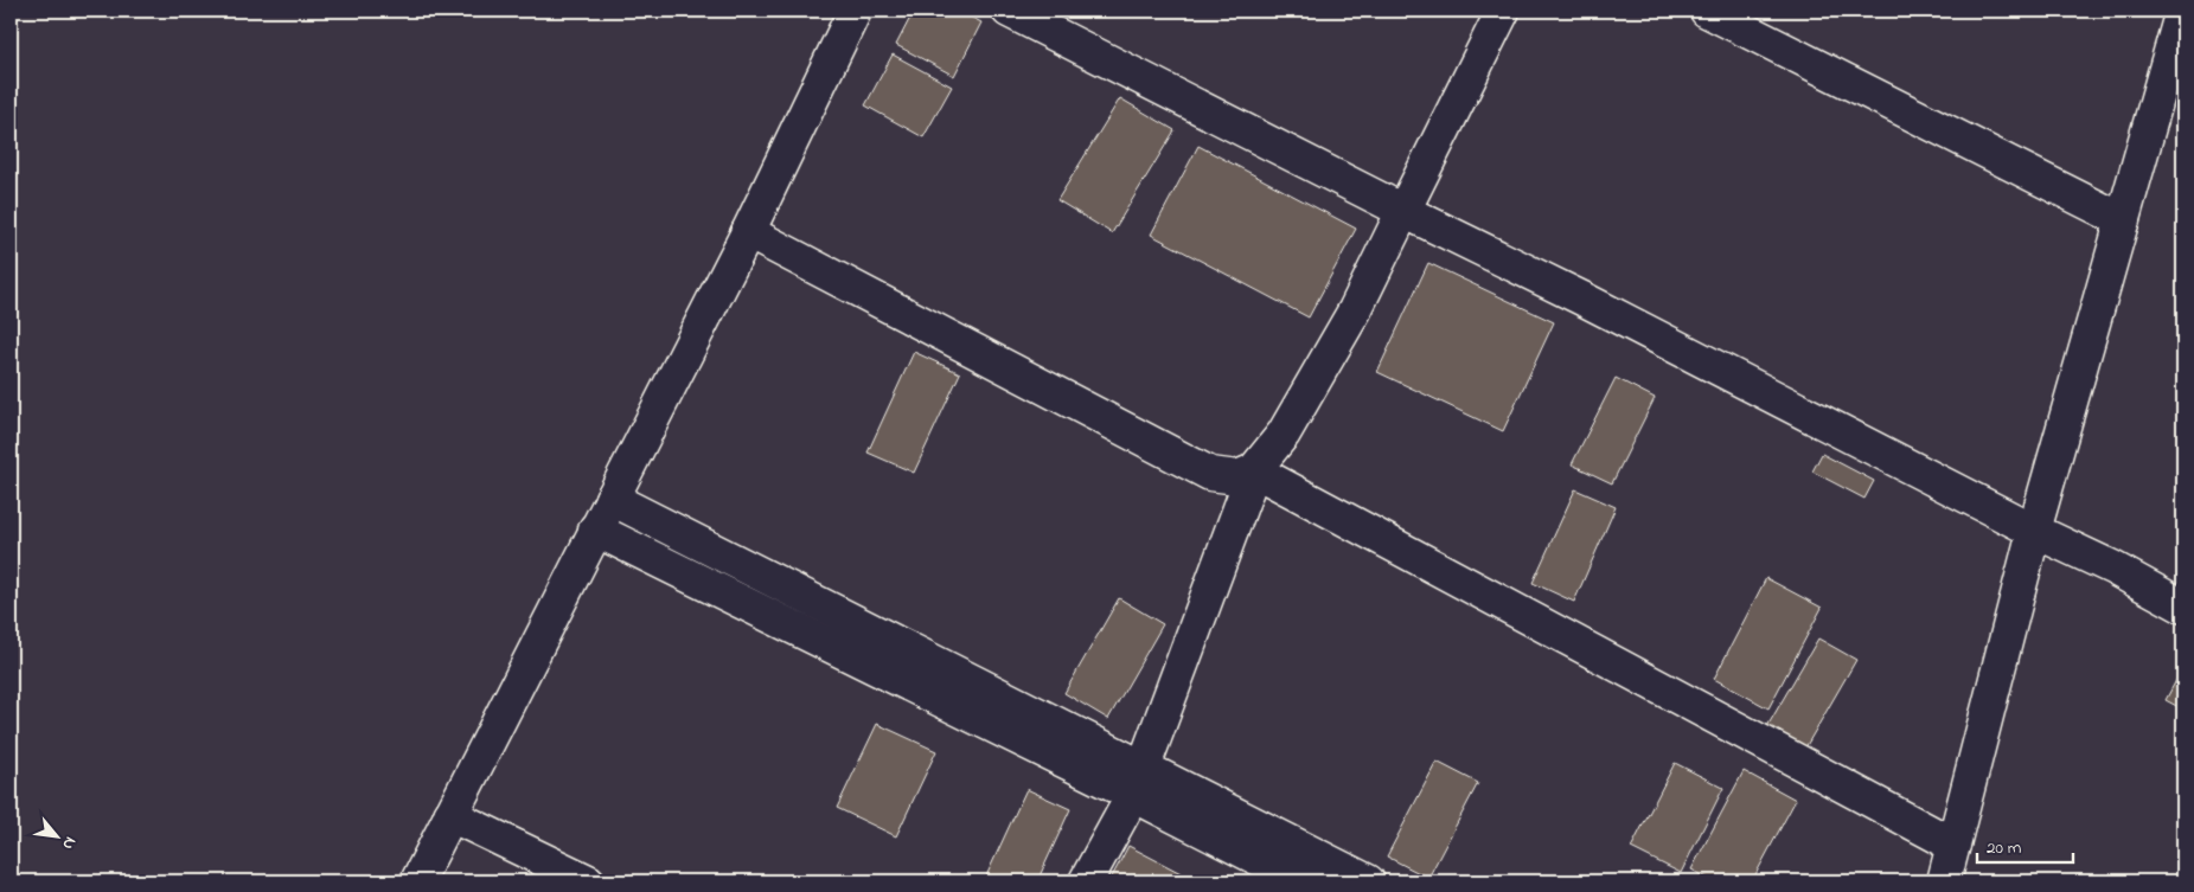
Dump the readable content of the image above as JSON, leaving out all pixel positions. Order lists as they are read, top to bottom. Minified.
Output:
{"scale_bar":"20 m","north":"bottom right"}
